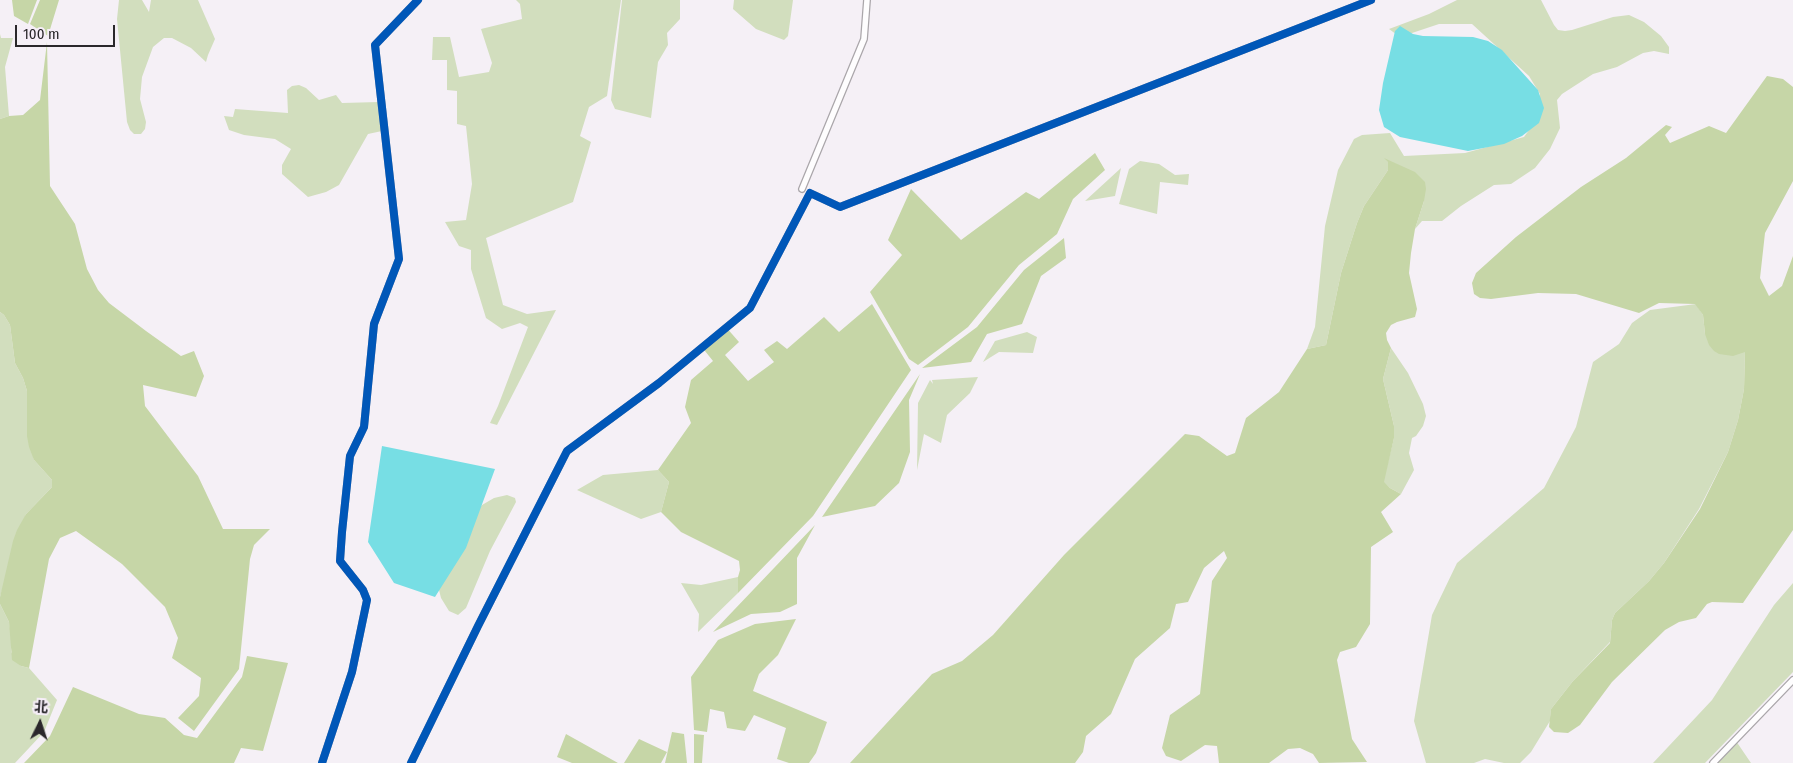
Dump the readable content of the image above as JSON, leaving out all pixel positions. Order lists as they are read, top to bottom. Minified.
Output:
{"scale_bar":"100 m","north":"top"}
